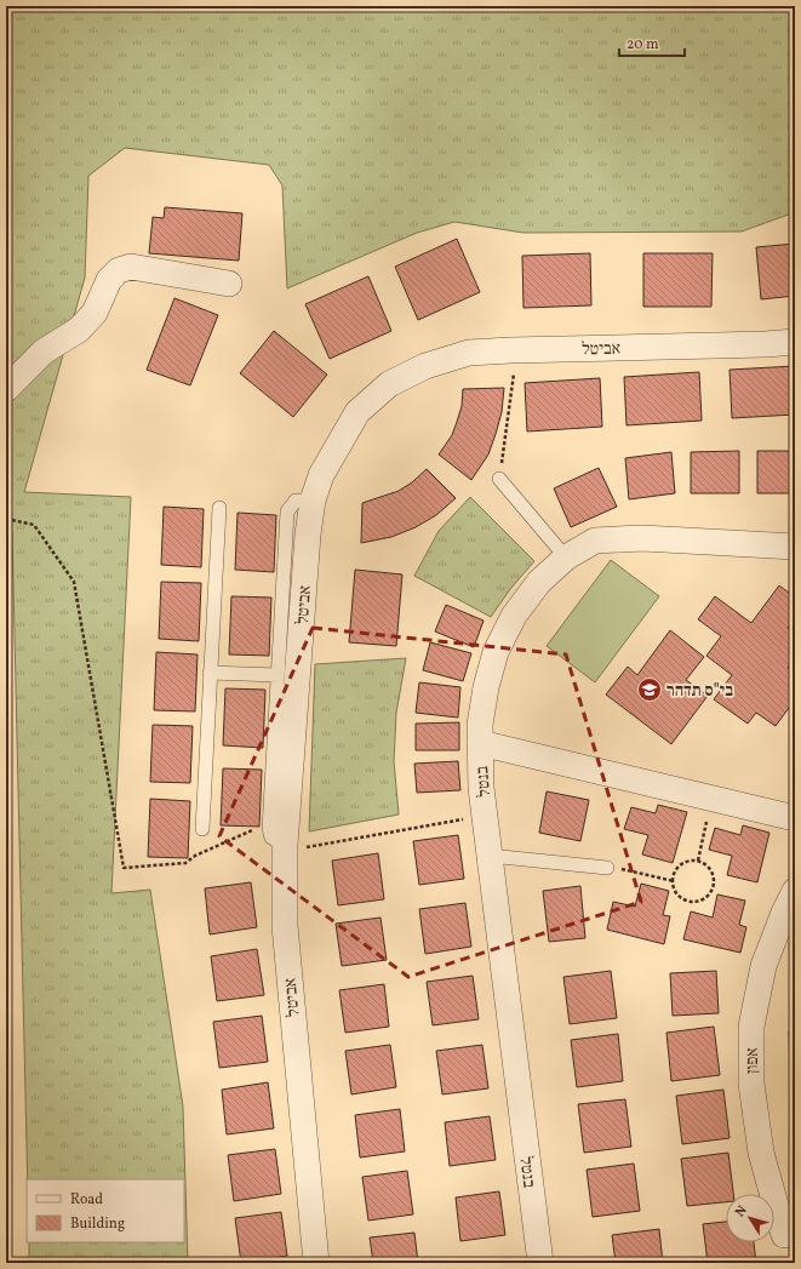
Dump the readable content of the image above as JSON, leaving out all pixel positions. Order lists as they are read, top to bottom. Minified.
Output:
{"streets":{"street":["אביטל","בנטל","אפון"]},"places":{"school or university":["בי\"ס תדהר"]},"legend":["Road","Building"],"scale_bar":"20 m","north":"top left"}
